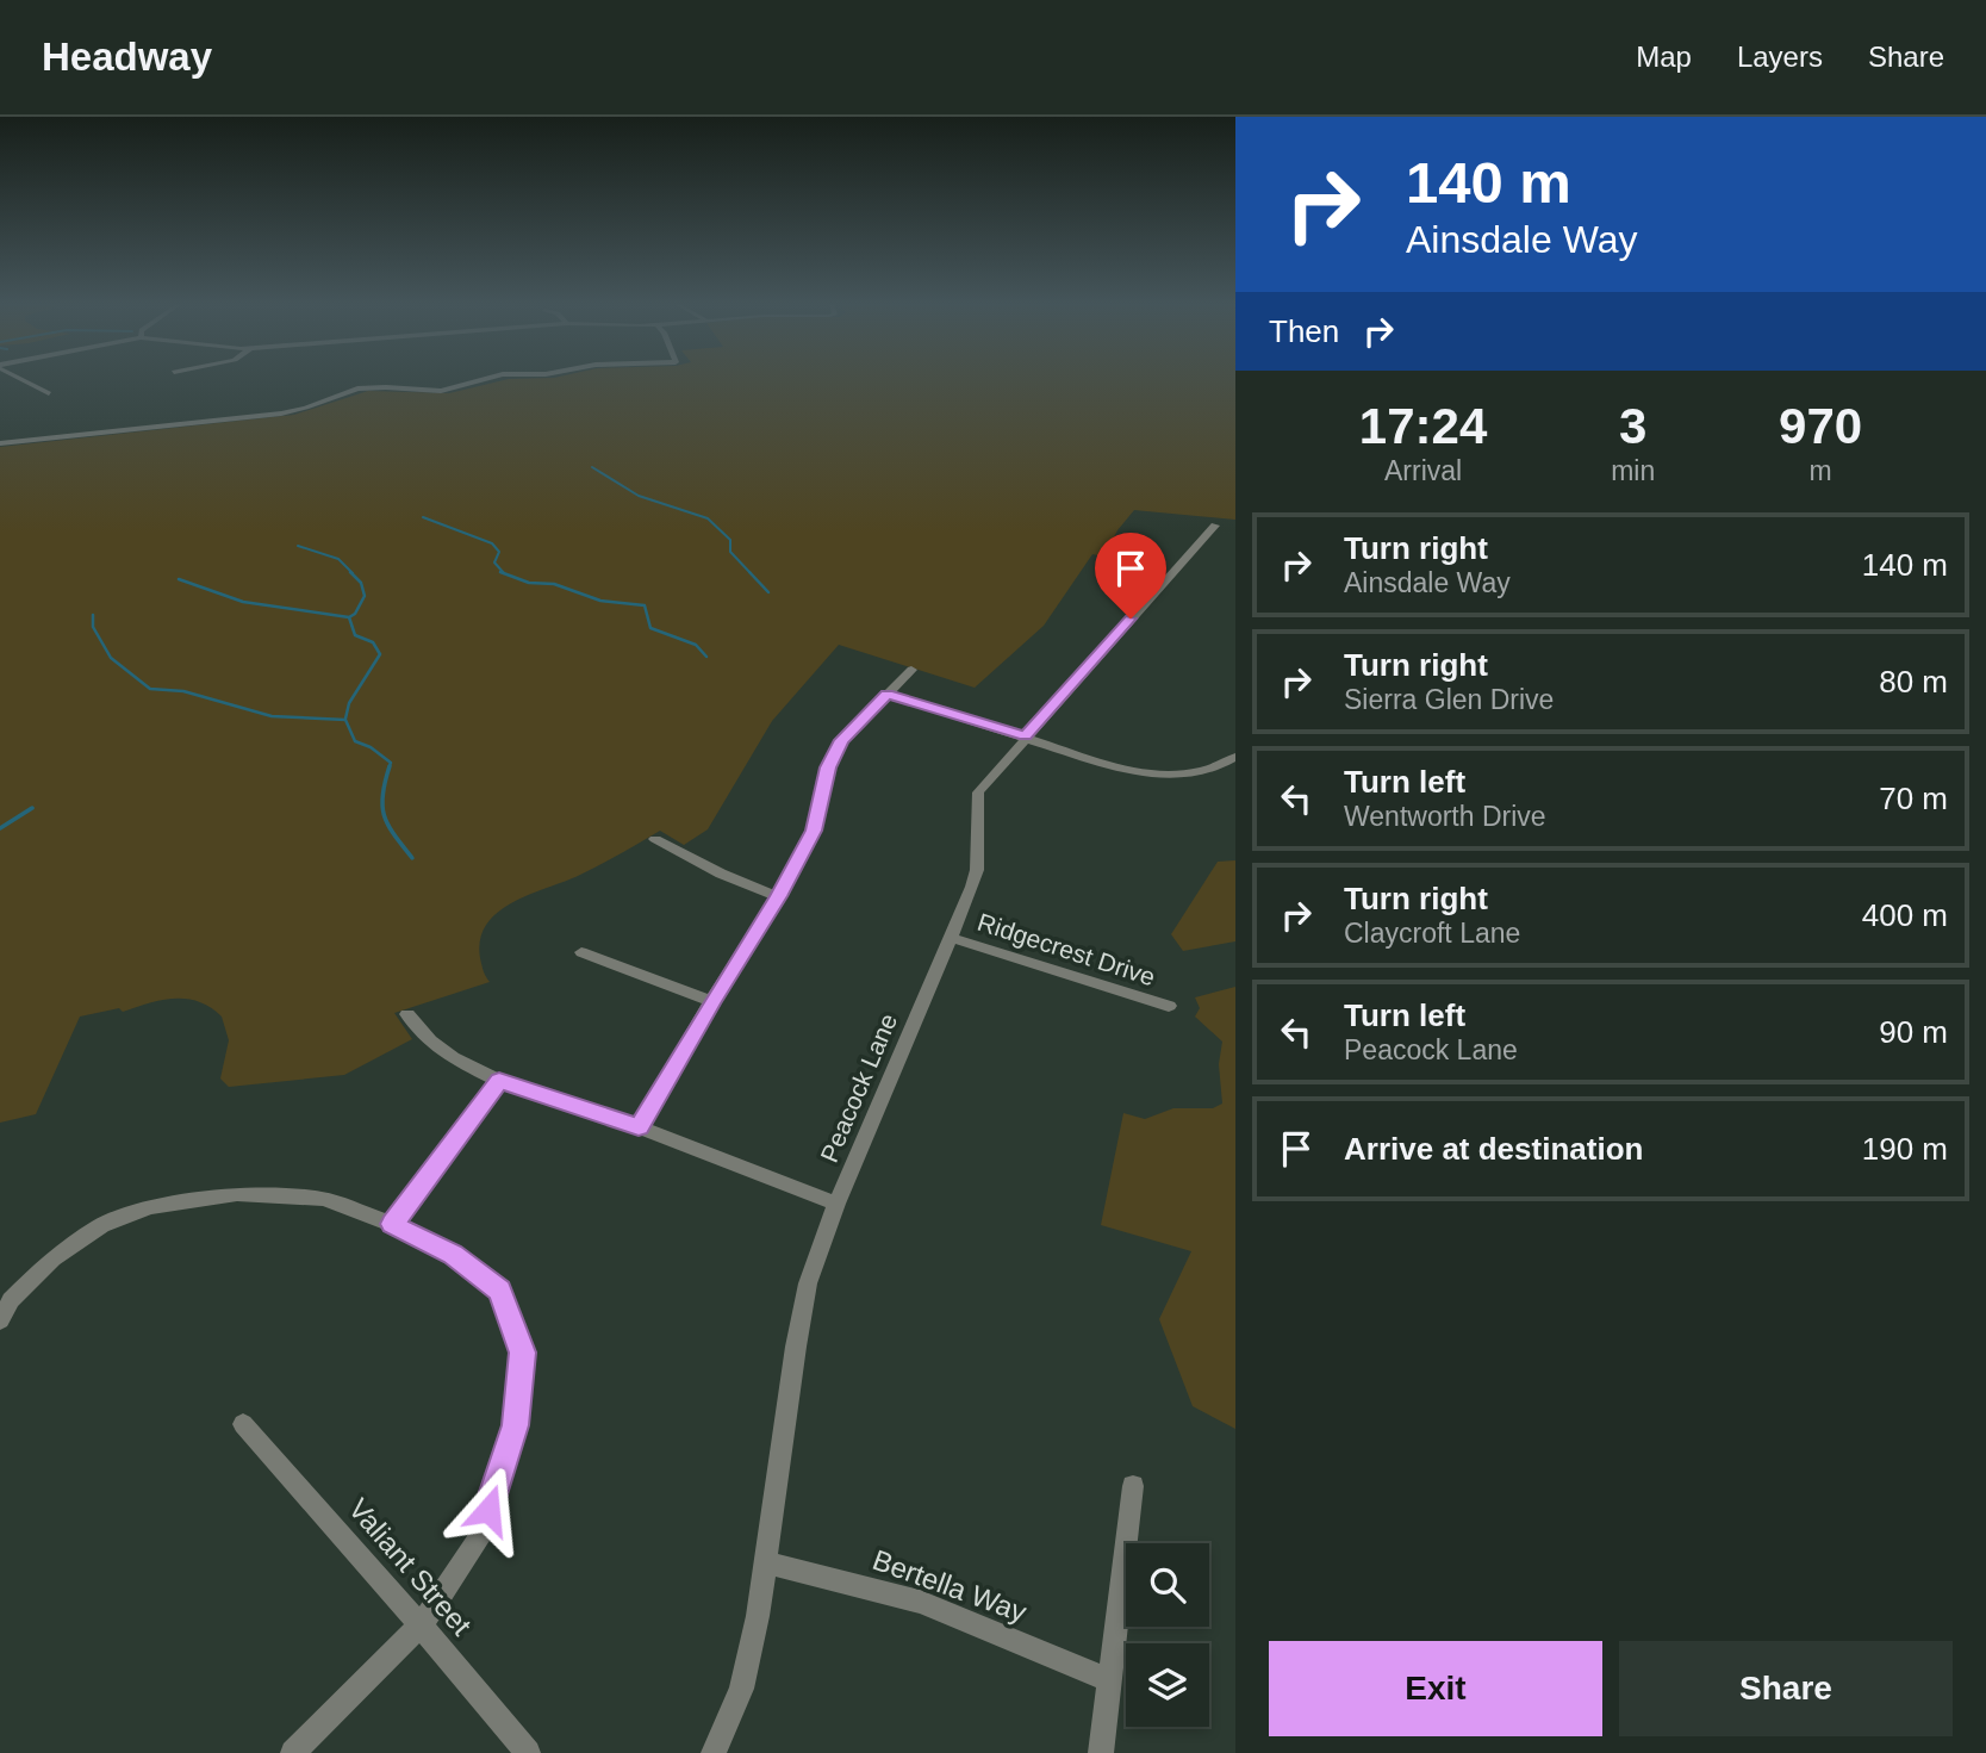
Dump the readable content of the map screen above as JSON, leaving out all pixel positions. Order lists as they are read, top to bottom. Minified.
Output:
{"streets":{"street":["Ridgecrest Drive","Peacock Lane","Valiant Street","Bertella Way"]},"crossings":[["Ridgecrest Drive","Peacock Lane"],["Peacock Lane","Bertella Way"]],"page":{"header":"Headway","nav":["Map","Layers","Share"],"turn":["140 m","Ainsdale Way"],"then":"Then","eta":["17:24","Arrival","3","min","970","m"],"list":[{"name":"Turn right","note":"Ainsdale Way","value":"140 m"},{"name":"Turn right","note":"Sierra Glen Drive","value":"80 m"},{"name":"Turn left","note":"Wentworth Drive","value":"70 m"},{"name":"Turn right","note":"Claycroft Lane","value":"400 m"},{"name":"Turn left","note":"Peacock Lane","value":"90 m"},{"name":"Arrive at destination","value":"190 m"}],"buttons":["Exit","Share"]}}
